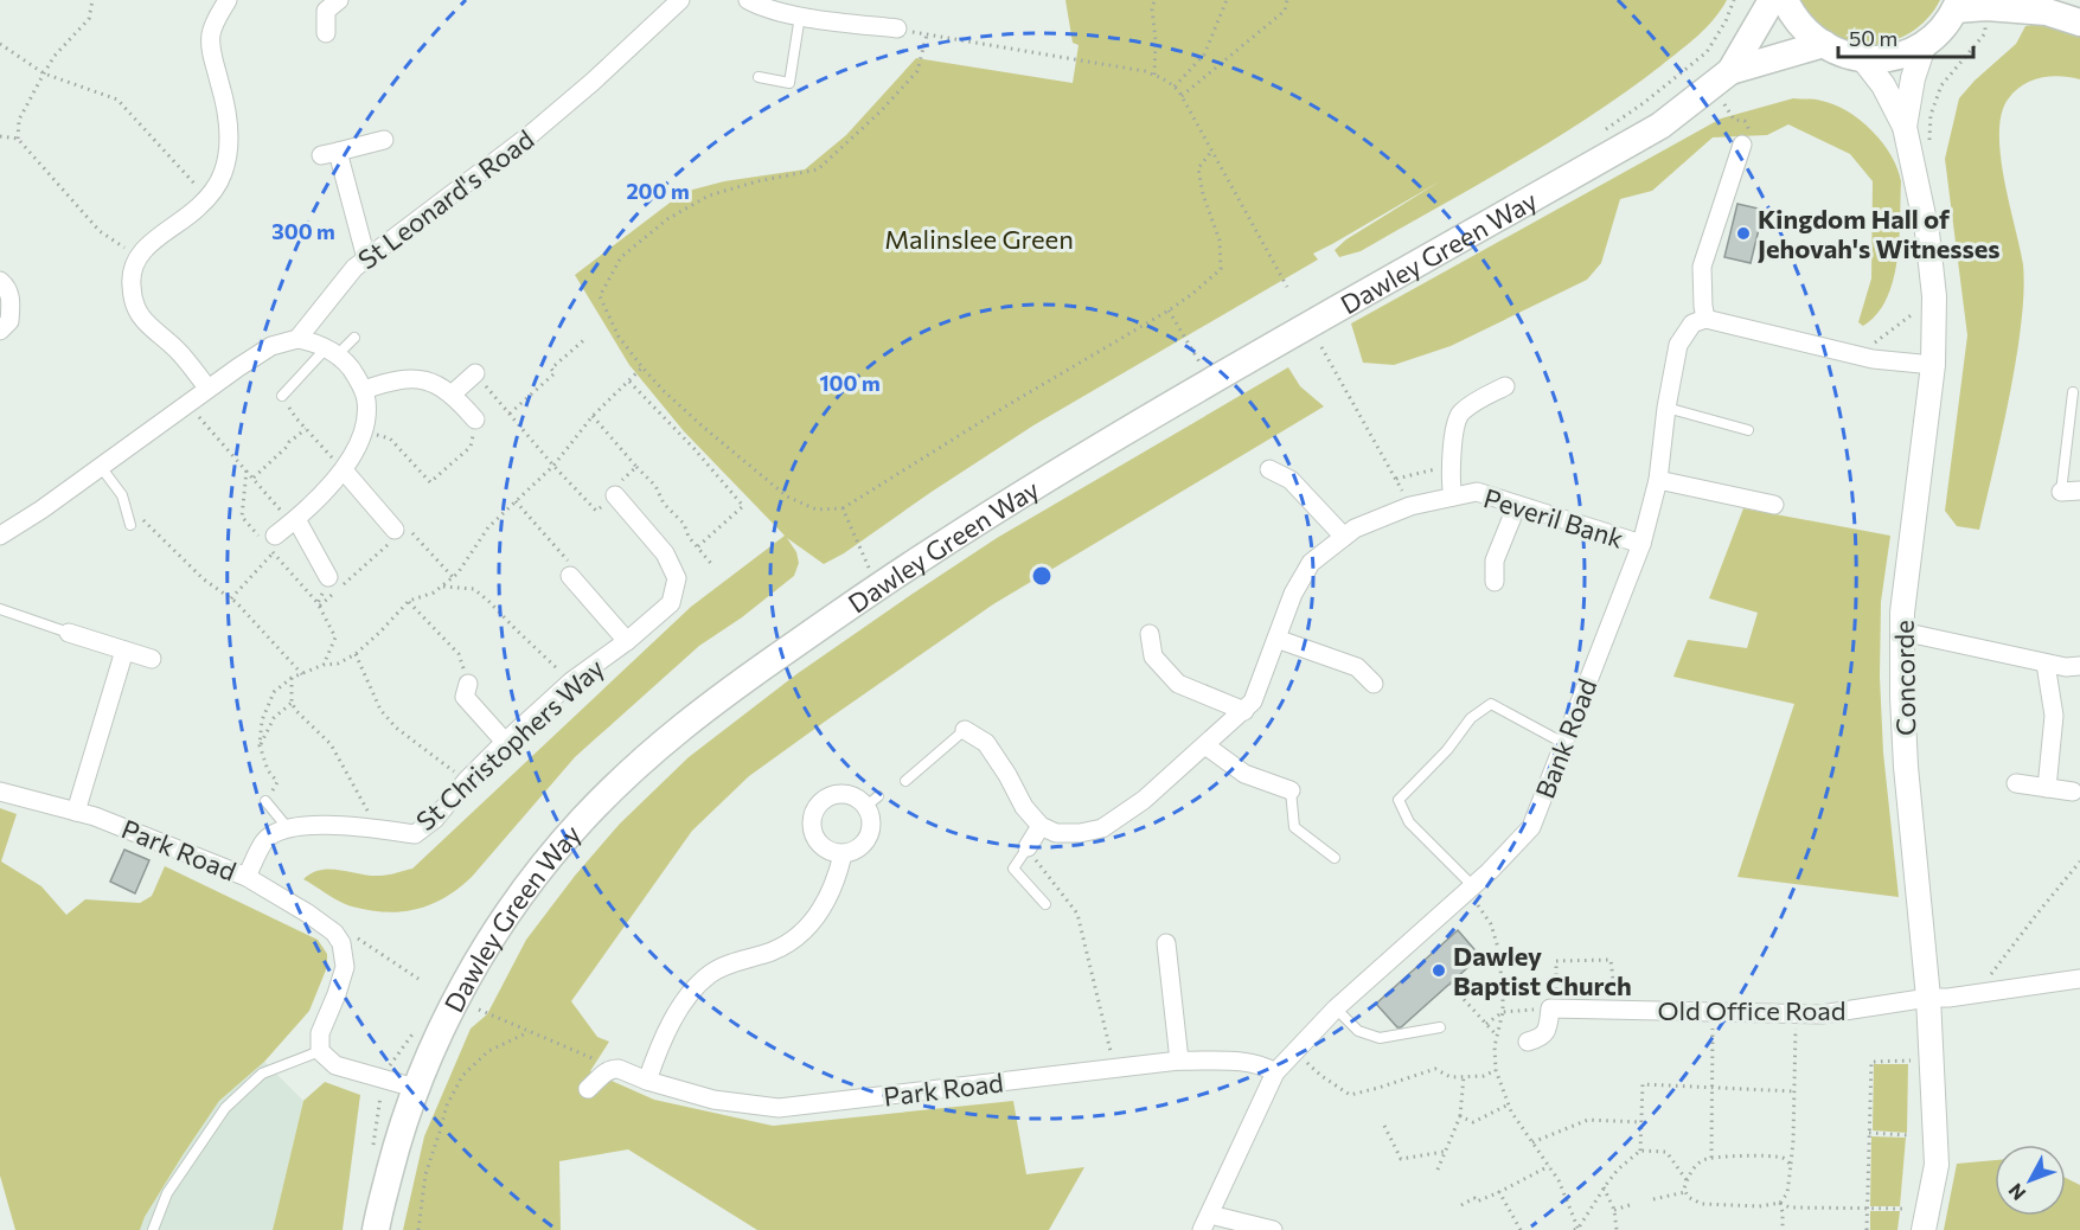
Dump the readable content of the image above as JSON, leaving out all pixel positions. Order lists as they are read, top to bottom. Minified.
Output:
{"streets":{"main road":["Dawley Green Way"],"street":["St Leonard's Road","Peveril Bank","Concorde","Bank Road","St Christophers Way","Park Road","Old Office Road"]},"crossings":[["Peveril Bank","Bank Road"],["Concorde","Old Office Road"],["Bank Road","Park Road"]],"parks":["Malinslee Green"],"places":["Kingdom Hall of Jehovah's Witnesses","Dawley Baptist Church"],"scale_bar":"50 m","north":"bottom left","rings":["200 m","300 m","100 m"]}
